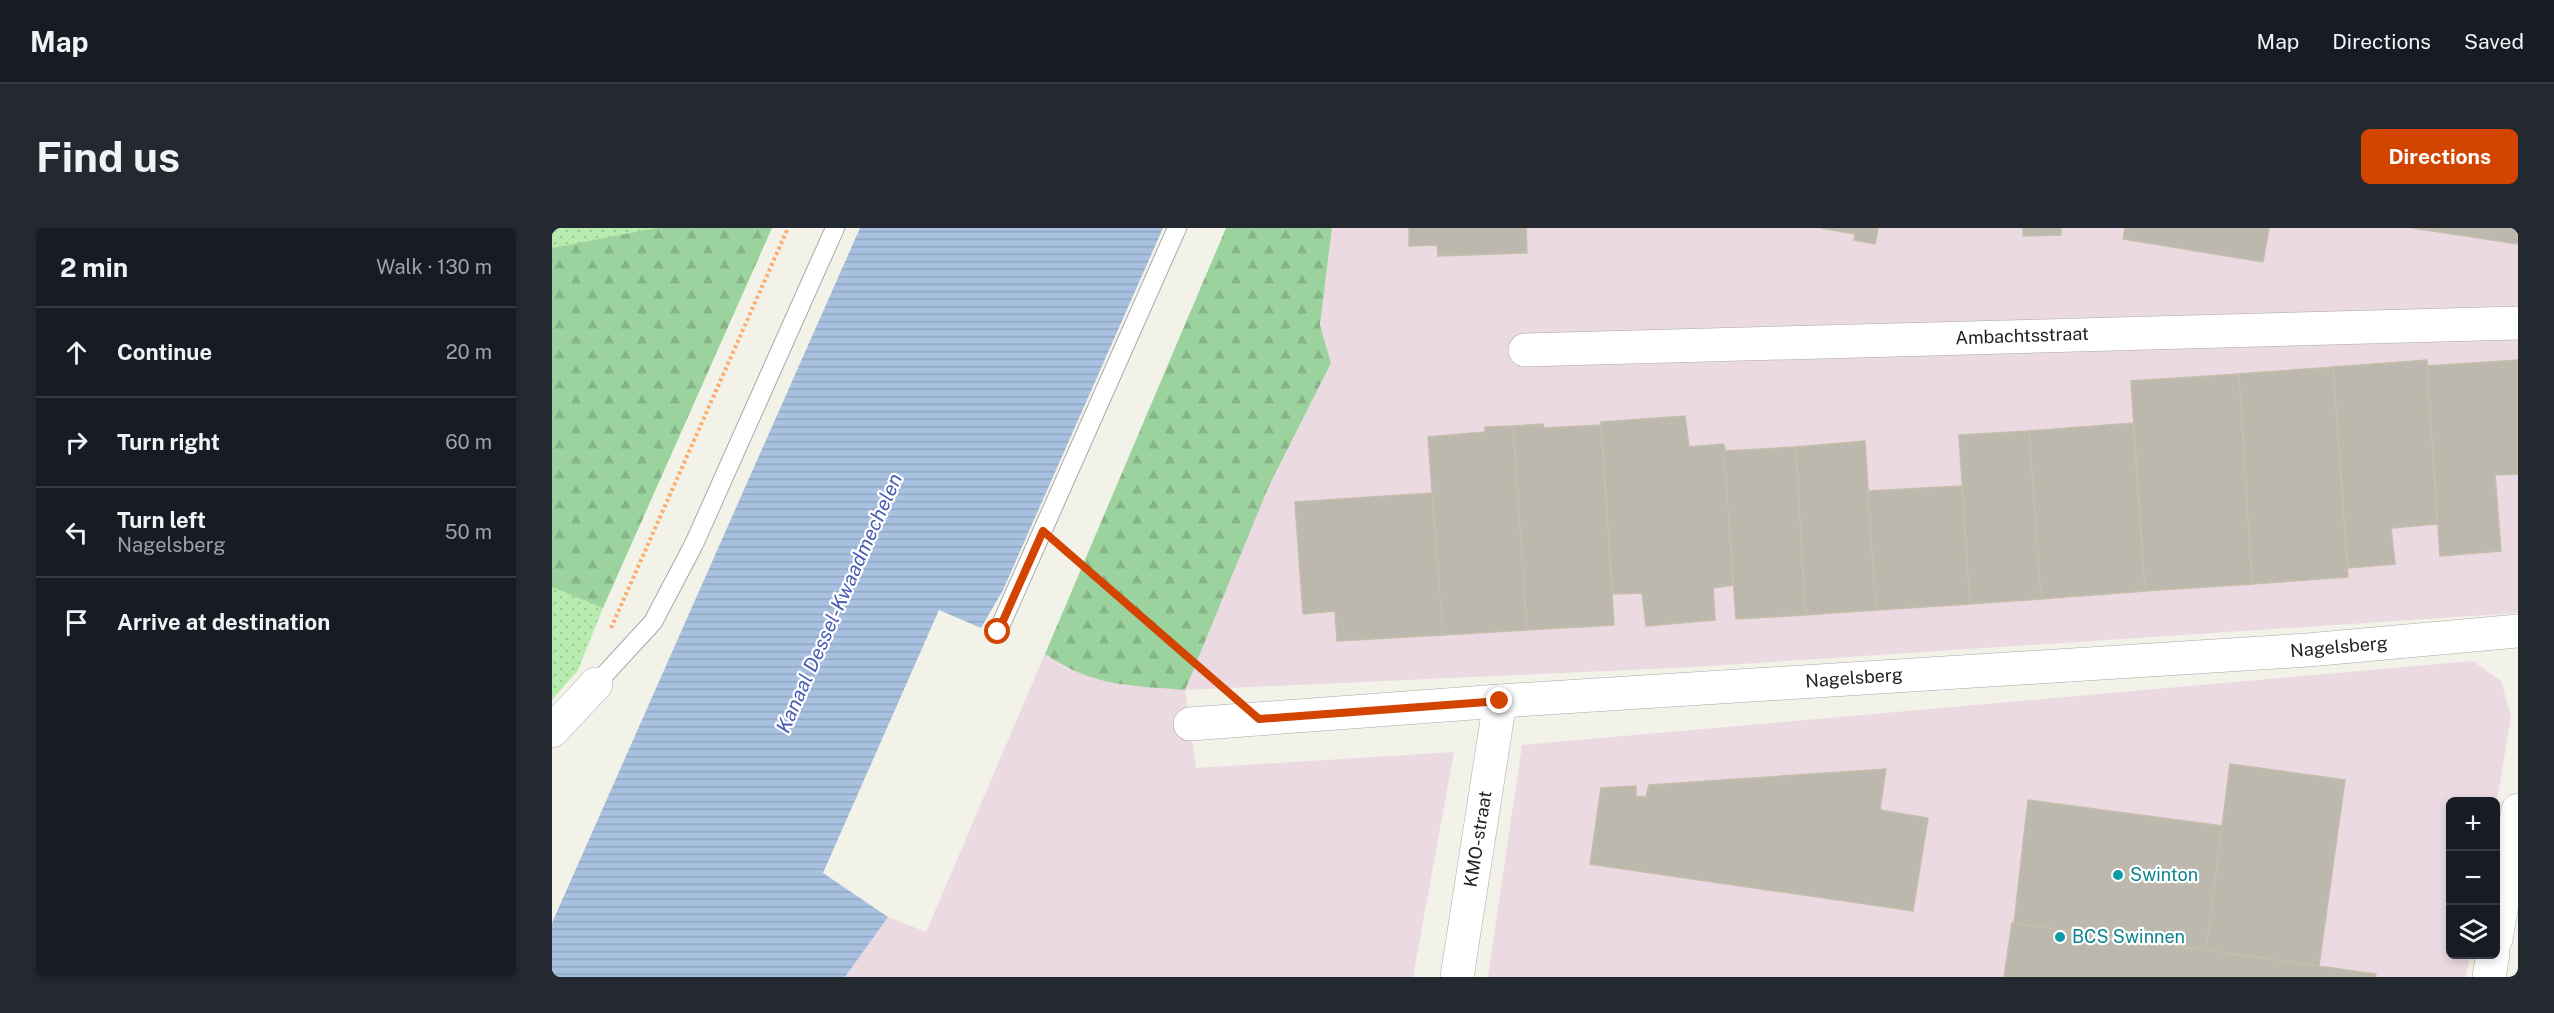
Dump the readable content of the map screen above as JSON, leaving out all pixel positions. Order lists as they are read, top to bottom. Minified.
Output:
{"streets":{"street":["Ambachtsstraat","Nagelsberg","KMO-straat"]},"crossings":[["Nagelsberg","KMO-straat"]],"water":["Kanaal Dessel-Kwaadmechelen"],"places":["Swinton","BCS Swinnen"],"page":{"header":"Map","nav":["Map","Directions","Saved"],"buttons":"Directions","title":"Find us","heading":["2 min","Walk · 130 m"],"list":[["Continue","20 m"],["Turn right","60 m"],["Turn left","Nagelsberg","50 m"],"Arrive at destination"],"map_buttons":["+","−"]}}
